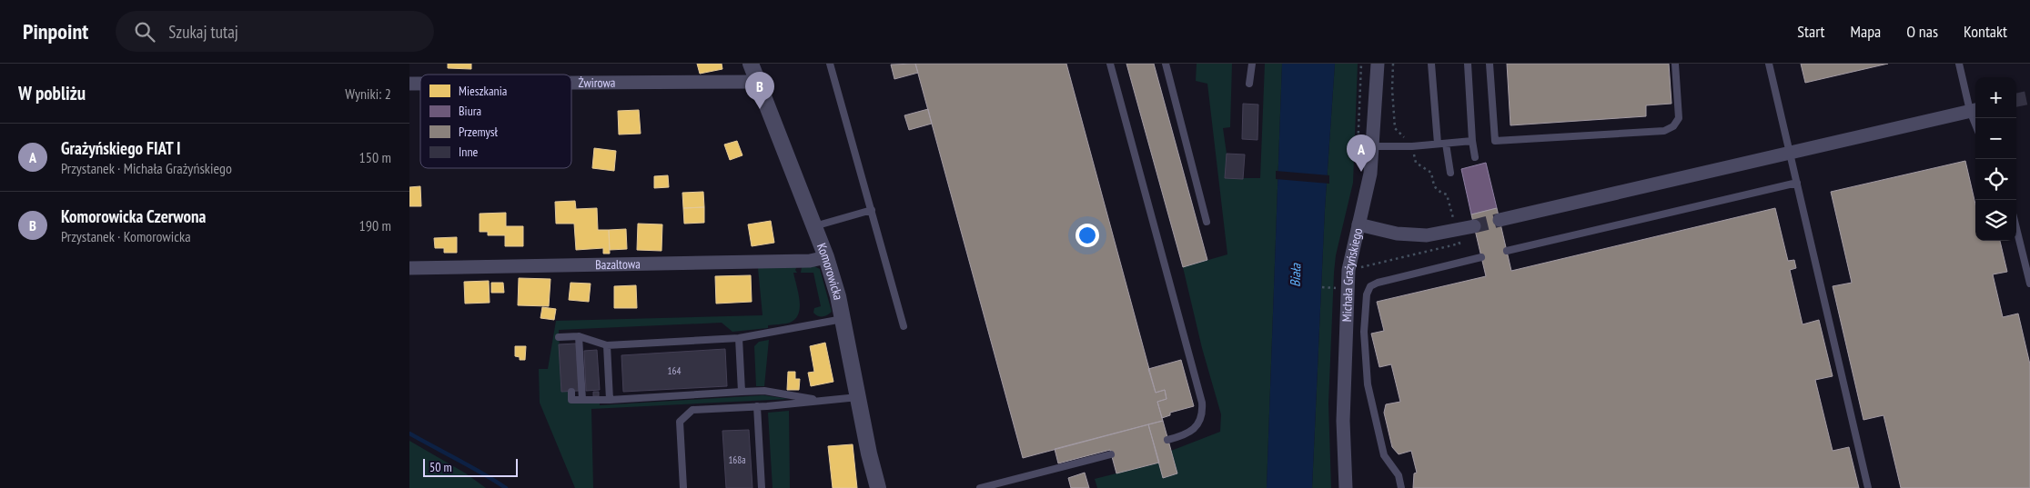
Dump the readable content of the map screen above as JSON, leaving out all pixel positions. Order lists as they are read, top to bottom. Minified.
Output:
{"streets":{"street":["Żwirowa","Bazaltowa","Komorowicka","Michała Grażyńskiego"]},"crossings":[["Żwirowa","Komorowicka"],["Bazaltowa","Komorowicka"]],"water":["Biała"],"house_numbers":["164","168a"],"legend":["Mieszkania","Biura","Przemysł","Inne"],"scale_bar":"50 m","page":{"header":"Pinpoint","search":"Szukaj tutaj","nav":["Start","Mapa","O nas","Kontakt"],"heading":["W pobliżu","Wyniki: 2"],"pins":["B","A"],"map_buttons":["+","−"],"list":[{"mark":"A","name":"Grażyńskiego FIAT I","note":"Przystanek · Michała Grażyńskiego","value":"150 m"},{"mark":"B","name":"Komorowicka Czerwona","note":"Przystanek · Komorowicka","value":"190 m"}],"scale":"50 m"}}
